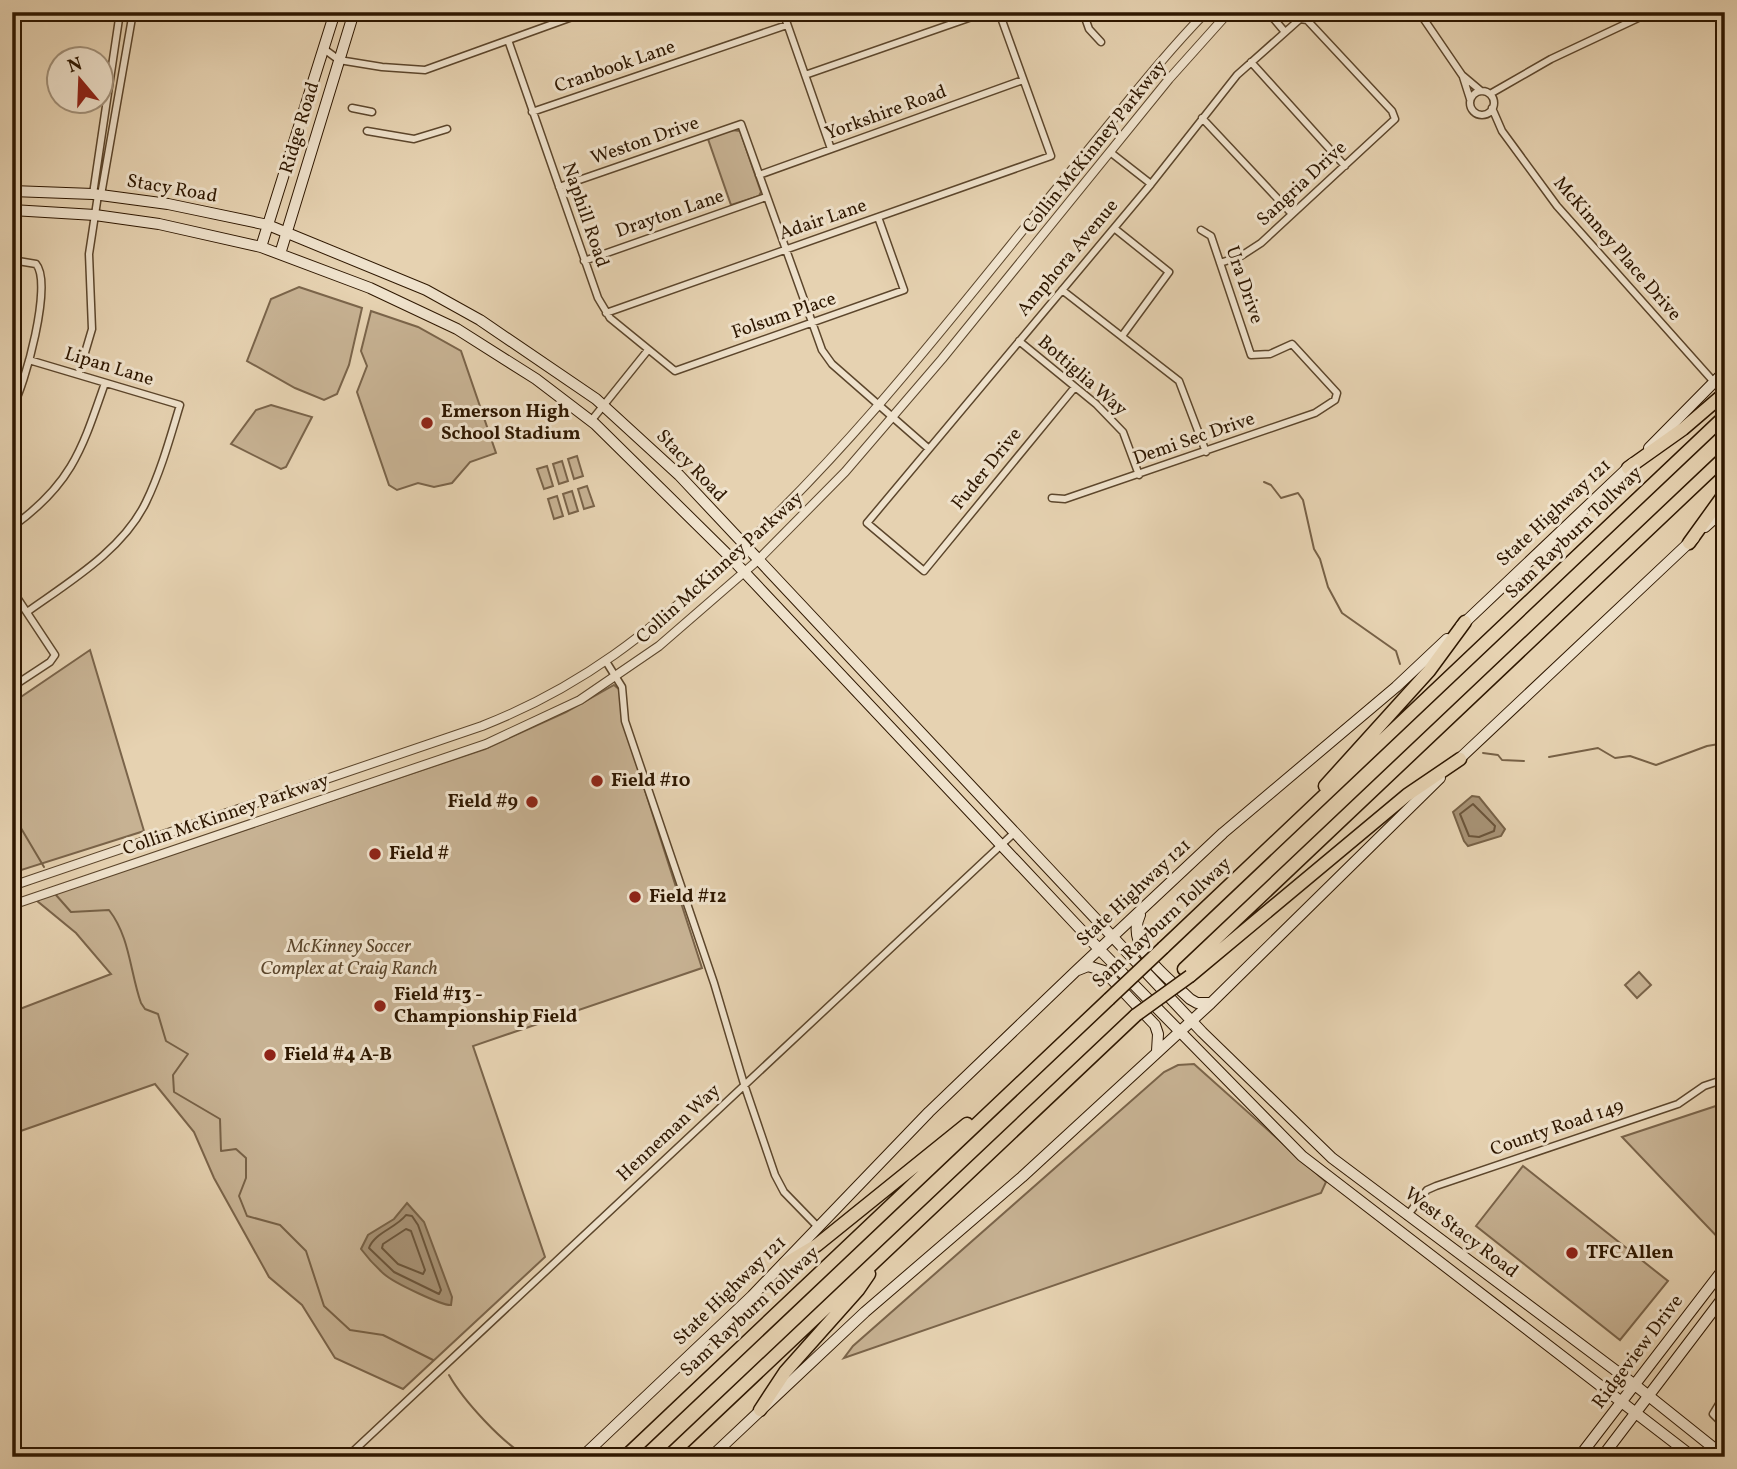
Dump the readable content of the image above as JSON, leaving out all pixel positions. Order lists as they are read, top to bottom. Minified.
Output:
{"streets":{"highway":["Sam Rayburn Tollway"],"main road":["Ridge Road","Stacy Road","State Highway 121","West Stacy Road","Ridgeview Drive"],"street":["Cranbook Lane","Yorkshire Road","Weston Drive","Collin McKinney Parkway","Sangria Drive","Drayton Lane","Naphill Road","Adair Lane","McKinney Place Drive","Amphora Avenue","Ura Drive","Folsum Place","Lipan Lane","Bottiglia Way","Demi Sec Drive","Fuder Drive","County Road 149","Henneman Way"]},"crossings":[["Cranbook Lane","Naphill Road"],["Yorkshire Road","Weston Drive"],["Yorkshire Road","Adair Lane"],["Ridge Road","Stacy Road"],["Weston Drive","Naphill Road"],["Collin McKinney Parkway","Stacy Road"],["Sangria Drive","Amphora Avenue"],["Sangria Drive","Ura Drive"],["Stacy Road","State Highway 121"],["Stacy Road","Henneman Way"],["Stacy Road","West Stacy Road"],["Drayton Lane","Naphill Road"],["Naphill Road","Adair Lane"],["Naphill Road","Folsum Place"],["Adair Lane","Folsum Place"],["McKinney Place Drive","State Highway 121"],["Amphora Avenue","Bottiglia Way"],["Amphora Avenue","Fuder Drive"],["Ura Drive","Demi Sec Drive"],["Bottiglia Way","Demi Sec Drive"],["Bottiglia Way","Fuder Drive"],["County Road 149","West Stacy Road"],["West Stacy Road","Ridgeview Drive"]],"parks":["McKinney Soccer Complex at Craig Ranch"],"places":["Emerson High School Stadium","Field #10","Field #9","Field #","Field #12","Field #13 - Championship Field","Field #4 A-B","TFC Allen"],"north":"top"}
